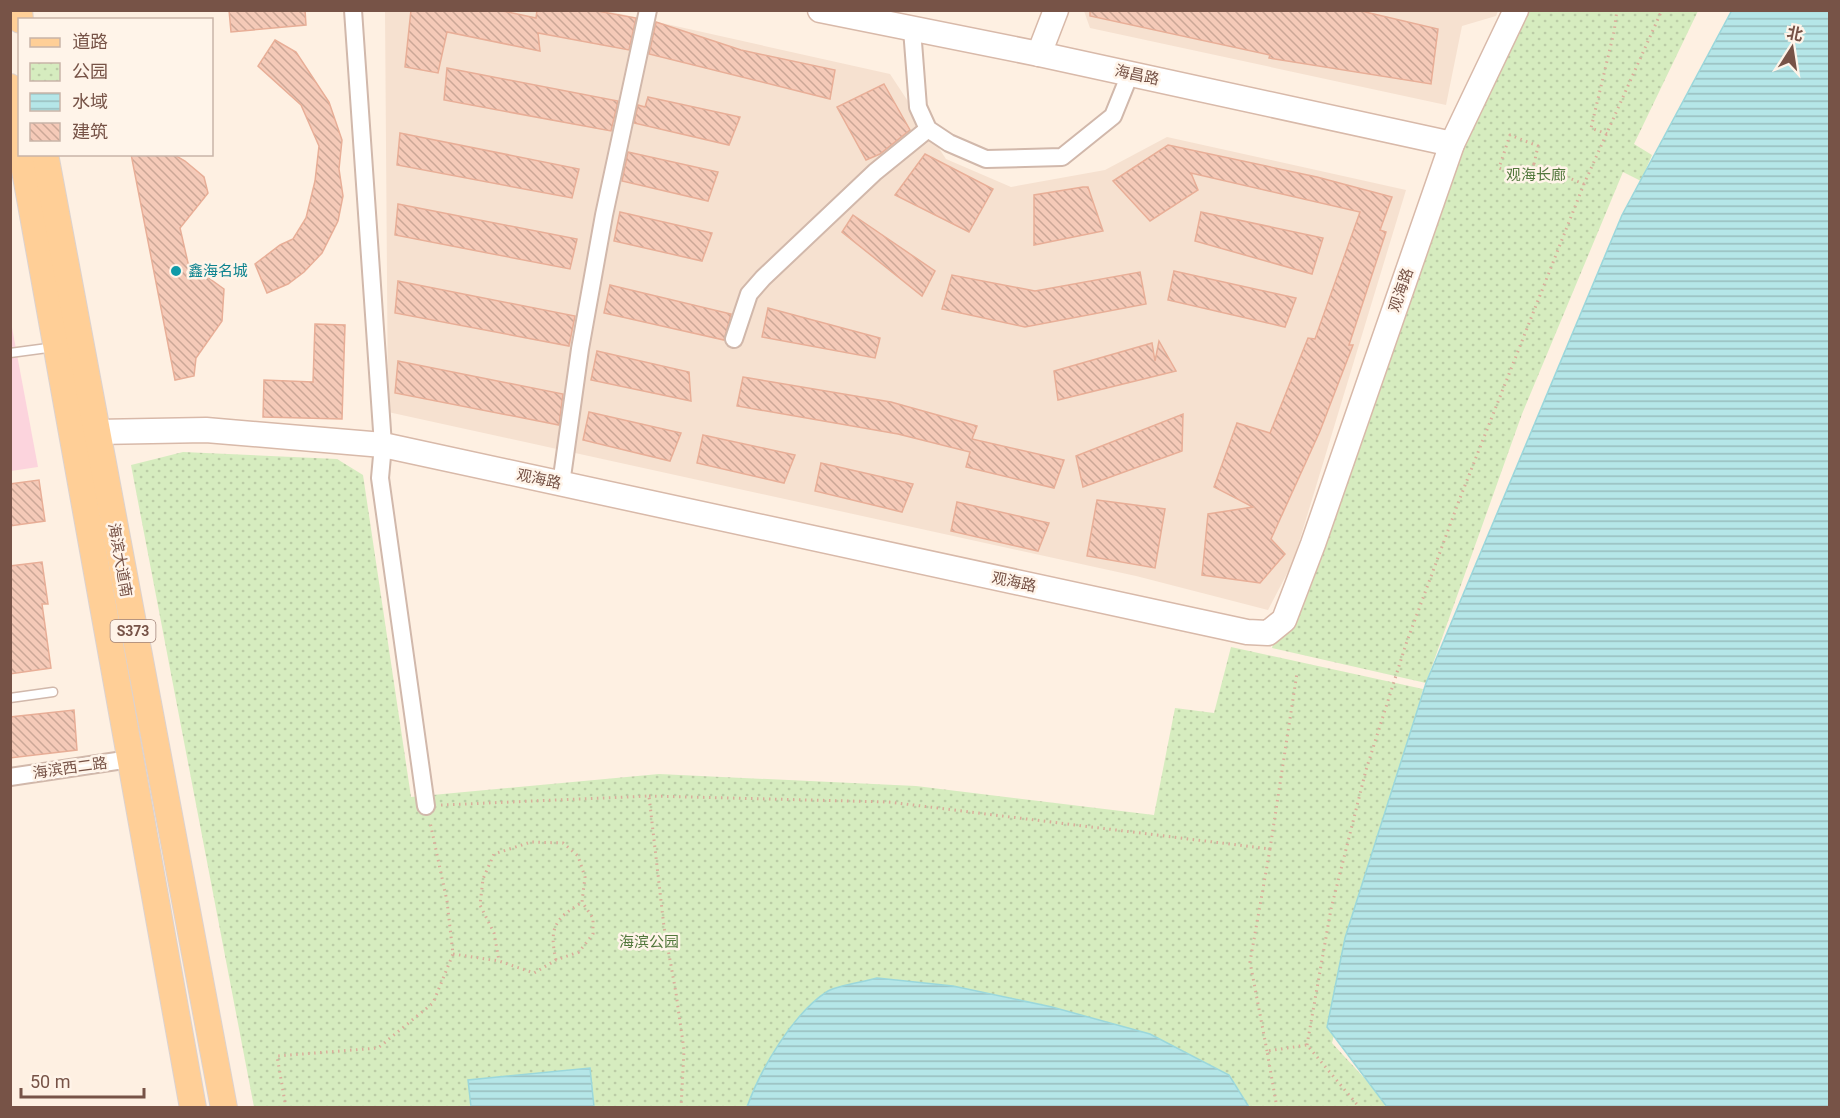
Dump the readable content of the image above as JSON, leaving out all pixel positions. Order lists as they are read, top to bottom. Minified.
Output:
{"streets":{"main road":["海滨大道南","S373"],"street":["海昌路","观海路","海滨西二路"]},"crossings":[["海昌路","观海路"],["观海路","海滨大道南"],["海滨大道南","海滨西二路"]],"parks":["观海长廊","海滨公园"],"places":["鑫海名城"],"legend":["道路","公园","水域","建筑"],"scale_bar":"50 m","north":"top"}
